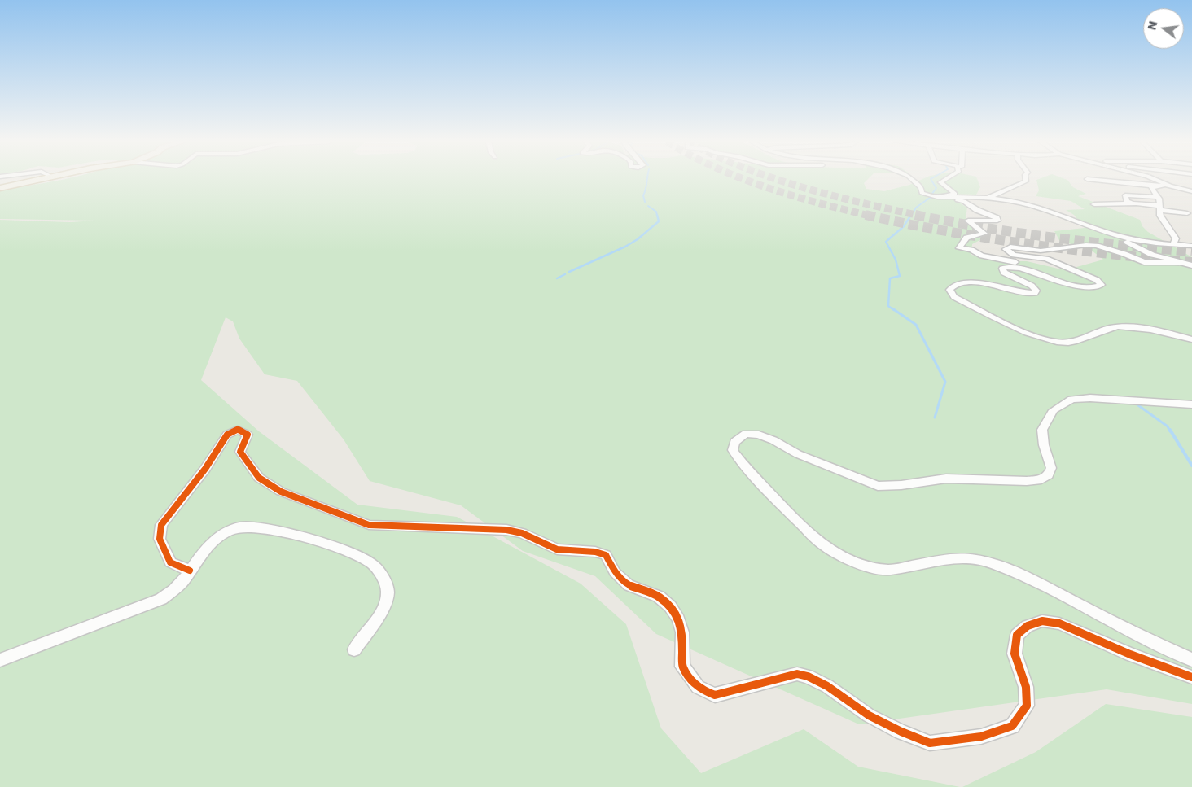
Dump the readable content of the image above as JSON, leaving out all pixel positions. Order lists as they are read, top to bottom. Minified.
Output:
{"north":"left"}
